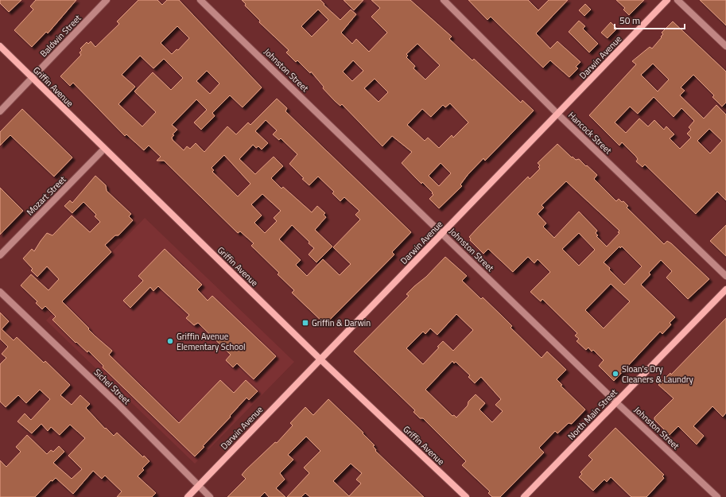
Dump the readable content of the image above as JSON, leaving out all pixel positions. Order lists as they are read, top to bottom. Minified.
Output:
{"streets":{"main road":["Darwin Avenue","Griffin Avenue","North Main Street"],"street":["Baldwin Street","Johnston Street","Hancock Street","Mozart Street","Sichel Street"]},"crossings":[["Baldwin Street","Griffin Avenue"],["Darwin Avenue","Johnston Street"],["Darwin Avenue","Griffin Avenue"],["Darwin Avenue","Hancock Street"],["Darwin Avenue","Sichel Street"],["Johnston Street","North Main Street"],["Griffin Avenue","Mozart Street"]],"places":{"transit":["Griffin & Darwin"],"other":["Griffin Avenue Elementary School","Sloan's Dry Cleaners & Laundry"]},"scale_bar":"50 m"}
